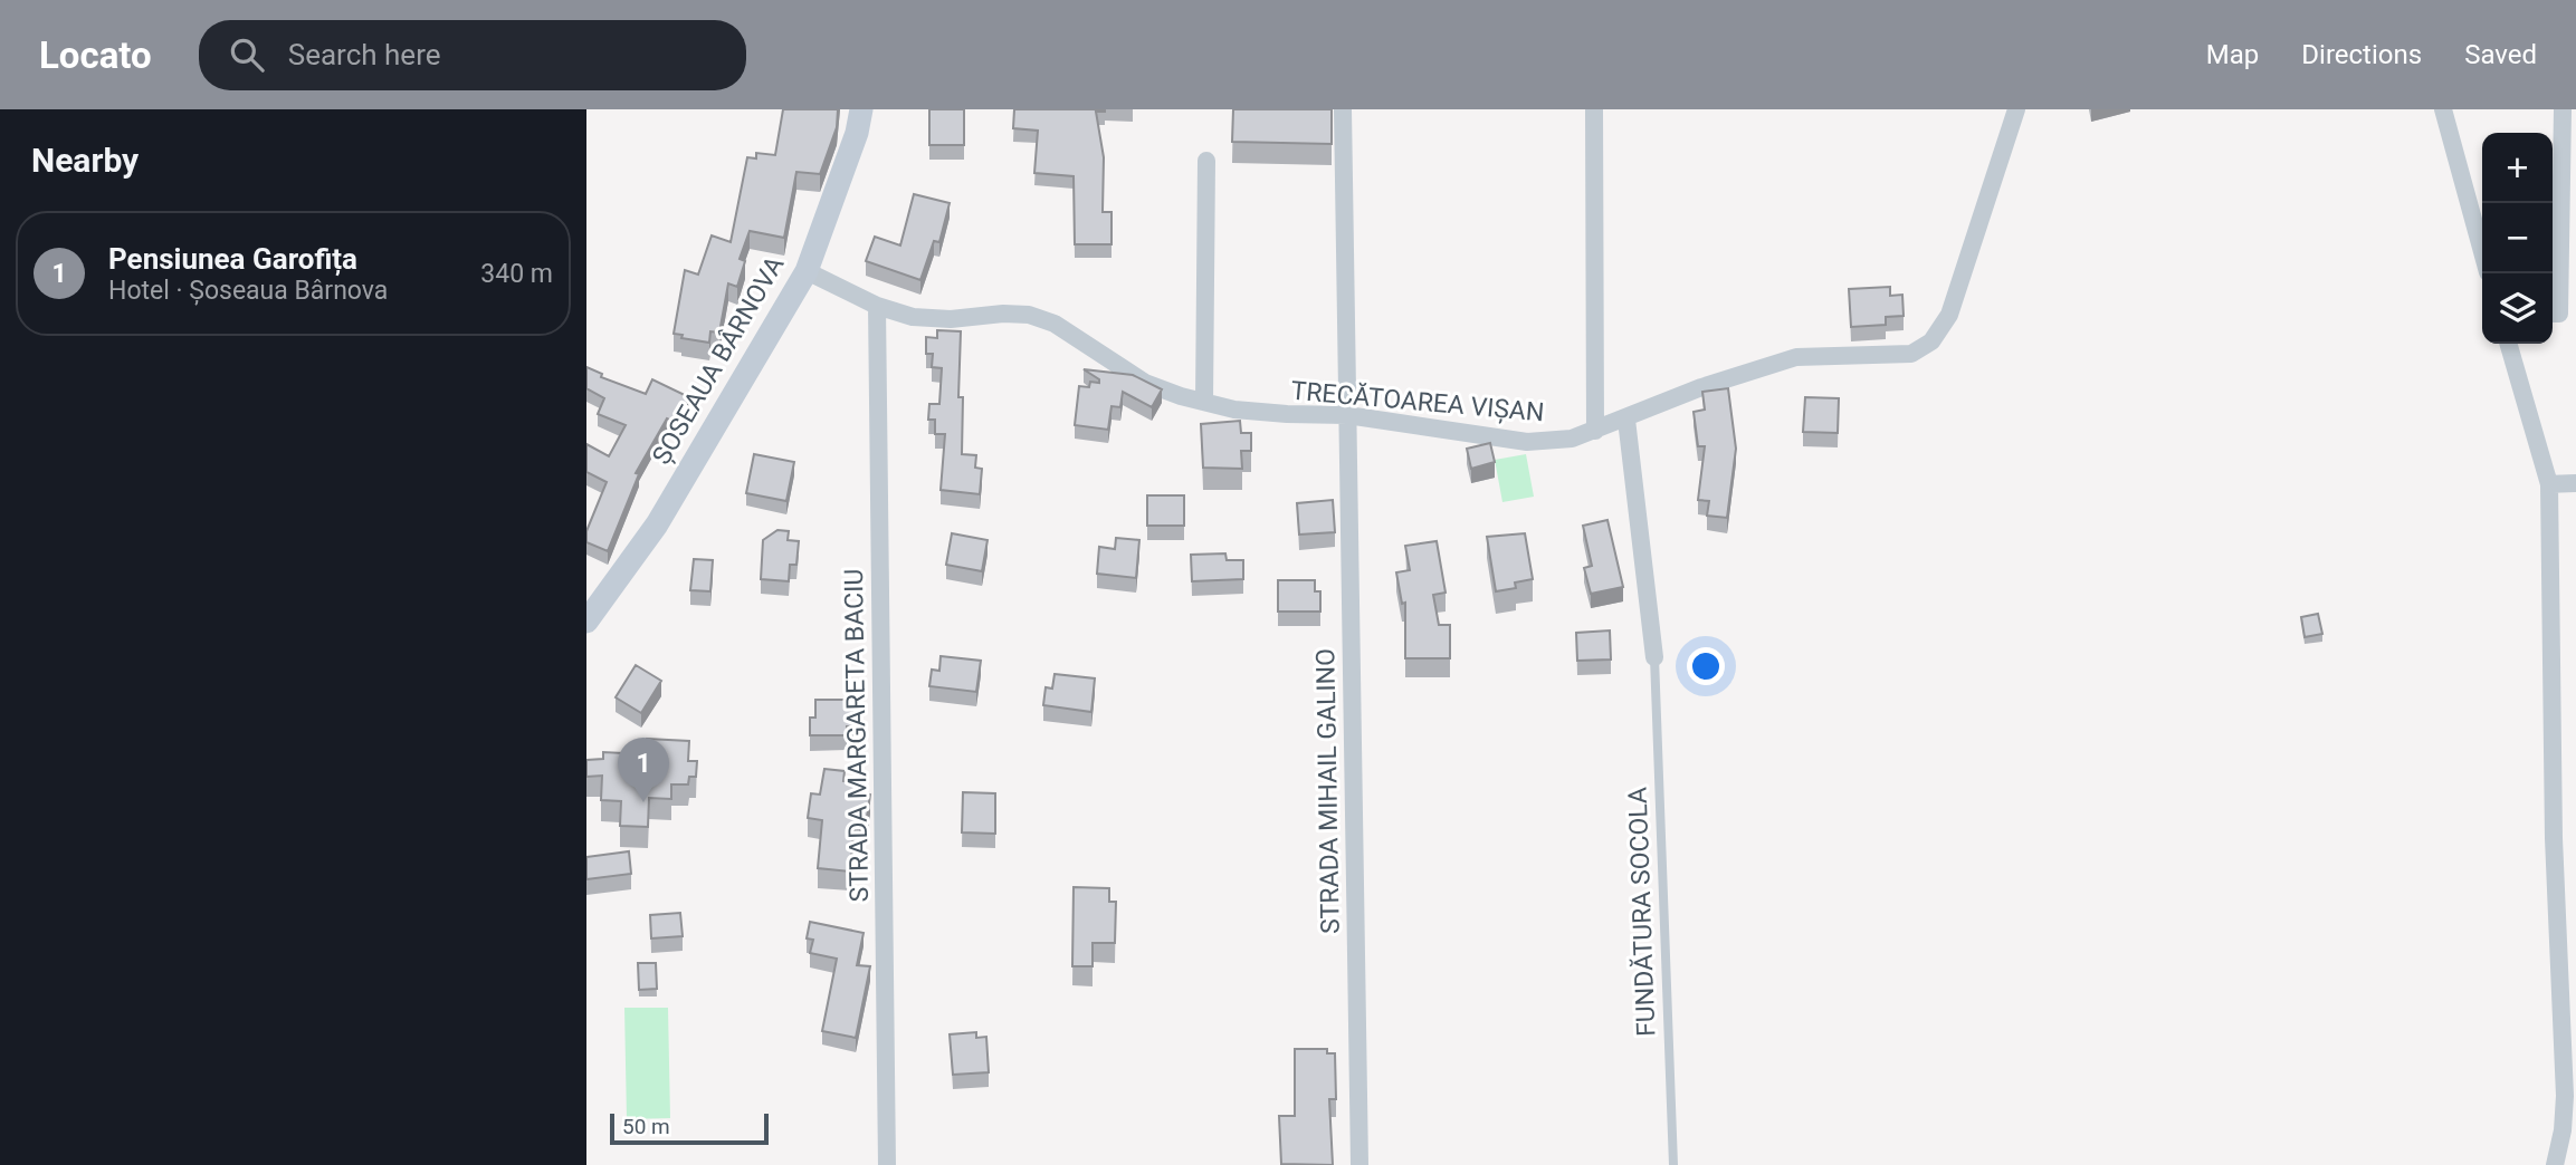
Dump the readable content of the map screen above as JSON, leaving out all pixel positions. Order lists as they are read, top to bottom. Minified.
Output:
{"streets":{"main road":["ȘOSEAUA BÂRNOVA"],"street":["TRECĂTOAREA VIȘAN","STRADA MARGARETA BACIU","STRADA MIHAIL GALINO"],"lane":["FUNDĂTURA SOCOLA"]},"crossings":[["ȘOSEAUA BÂRNOVA","TRECĂTOAREA VIȘAN"],["TRECĂTOAREA VIȘAN","STRADA MARGARETA BACIU"],["TRECĂTOAREA VIȘAN","STRADA MIHAIL GALINO"]],"scale_bar":"50 m","page":{"header":"Locato","search":"Search here","nav":["Map","Directions","Saved"],"heading":"Nearby","map_buttons":["+","−"],"list":[{"mark":"1","name":"Pensiunea Garofița","note":"Hotel · Șoseaua Bârnova","value":"340 m"}],"pins":"1","scale":"50 m"}}
